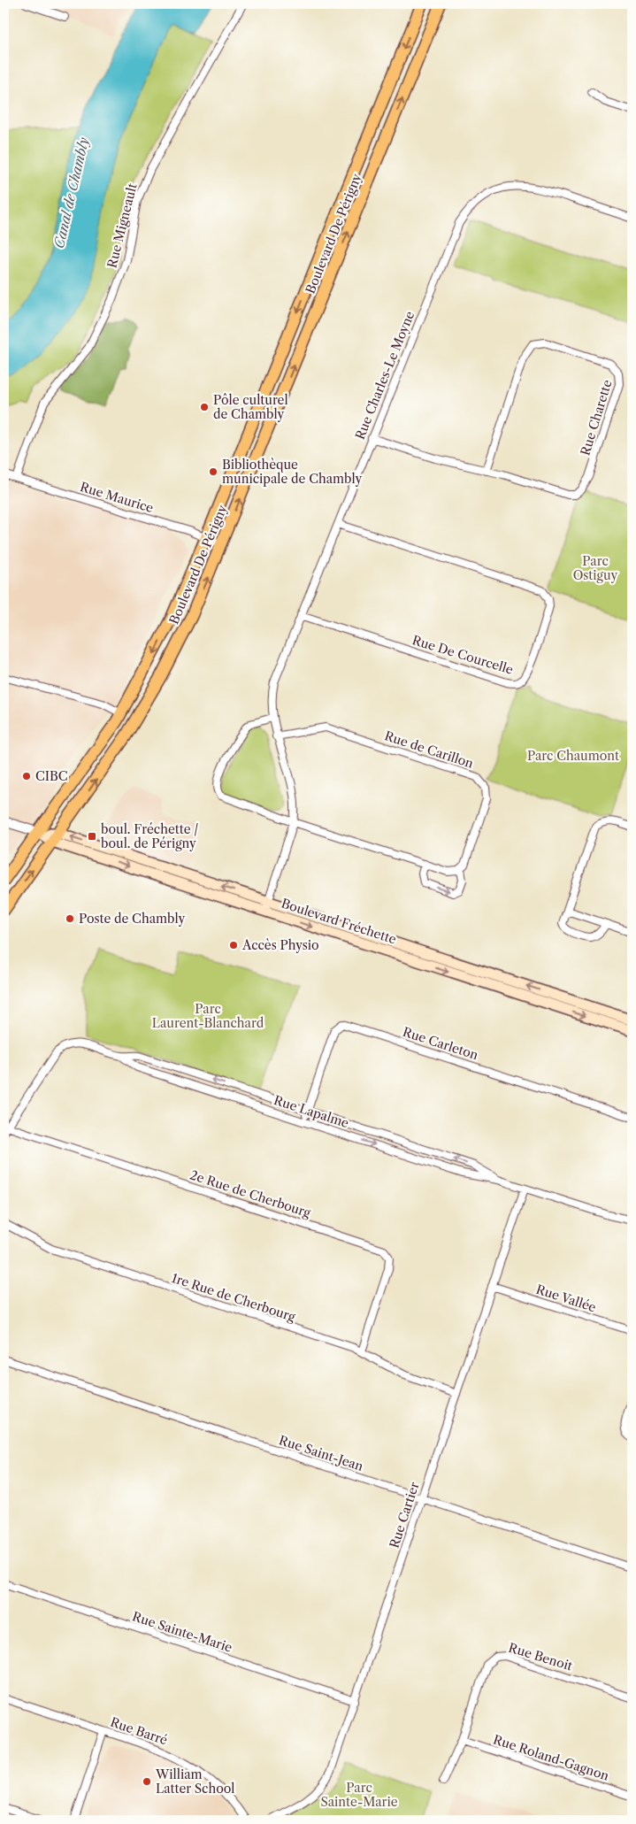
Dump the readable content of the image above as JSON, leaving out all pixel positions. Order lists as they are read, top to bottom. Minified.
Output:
{"streets":{"main road":["Boulevard De Périgny","Boulevard Fréchette"],"street":["Rue Migneault","Rue Charles-Le Moyne","Rue Charette","Rue Maurice","Rue De Courcelle","Rue de Carillon","Rue Carleton","Rue Lapalme","2e Rue de Cherbourg","1re Rue de Cherbourg","Rue Vallée","Rue Saint-Jean","Rue Cartier","Rue Sainte-Marie","Rue Benoit","Rue Barré","Rue Roland-Gagnon"]},"crossings":[["Rue Migneault","Rue Maurice"],["Boulevard De Périgny","Rue Maurice"],["Boulevard De Périgny","Boulevard Fréchette"],["Rue Charles-Le Moyne","Rue Charette"],["Rue Charles-Le Moyne","Rue De Courcelle"],["Rue Charles-Le Moyne","Rue de Carillon"],["Rue Charles-Le Moyne","Boulevard Fréchette"],["Rue Carleton","Rue Lapalme"],["Rue Lapalme","2e Rue de Cherbourg"],["Rue Lapalme","Rue Cartier"],["2e Rue de Cherbourg","1re Rue de Cherbourg"],["1re Rue de Cherbourg","Rue Cartier"],["Rue Vallée","Rue Cartier"],["Rue Saint-Jean","Rue Cartier"],["Rue Cartier","Rue Sainte-Marie"],["Rue Benoit","Rue Roland-Gagnon"]],"water":["Canal de Chambly"],"parks":["Parc Ostiguy","Parc Chaumont","Parc Laurent-Blanchard","Parc Sainte-Marie"],"places":{"other":["Pôle culturel de Chambly","Bibliothèque municipale de Chambly","CIBC","Poste de Chambly","Accès Physio","William Latter School"],"transit":["boul. Fréchette / boul. de Périgny"]}}
